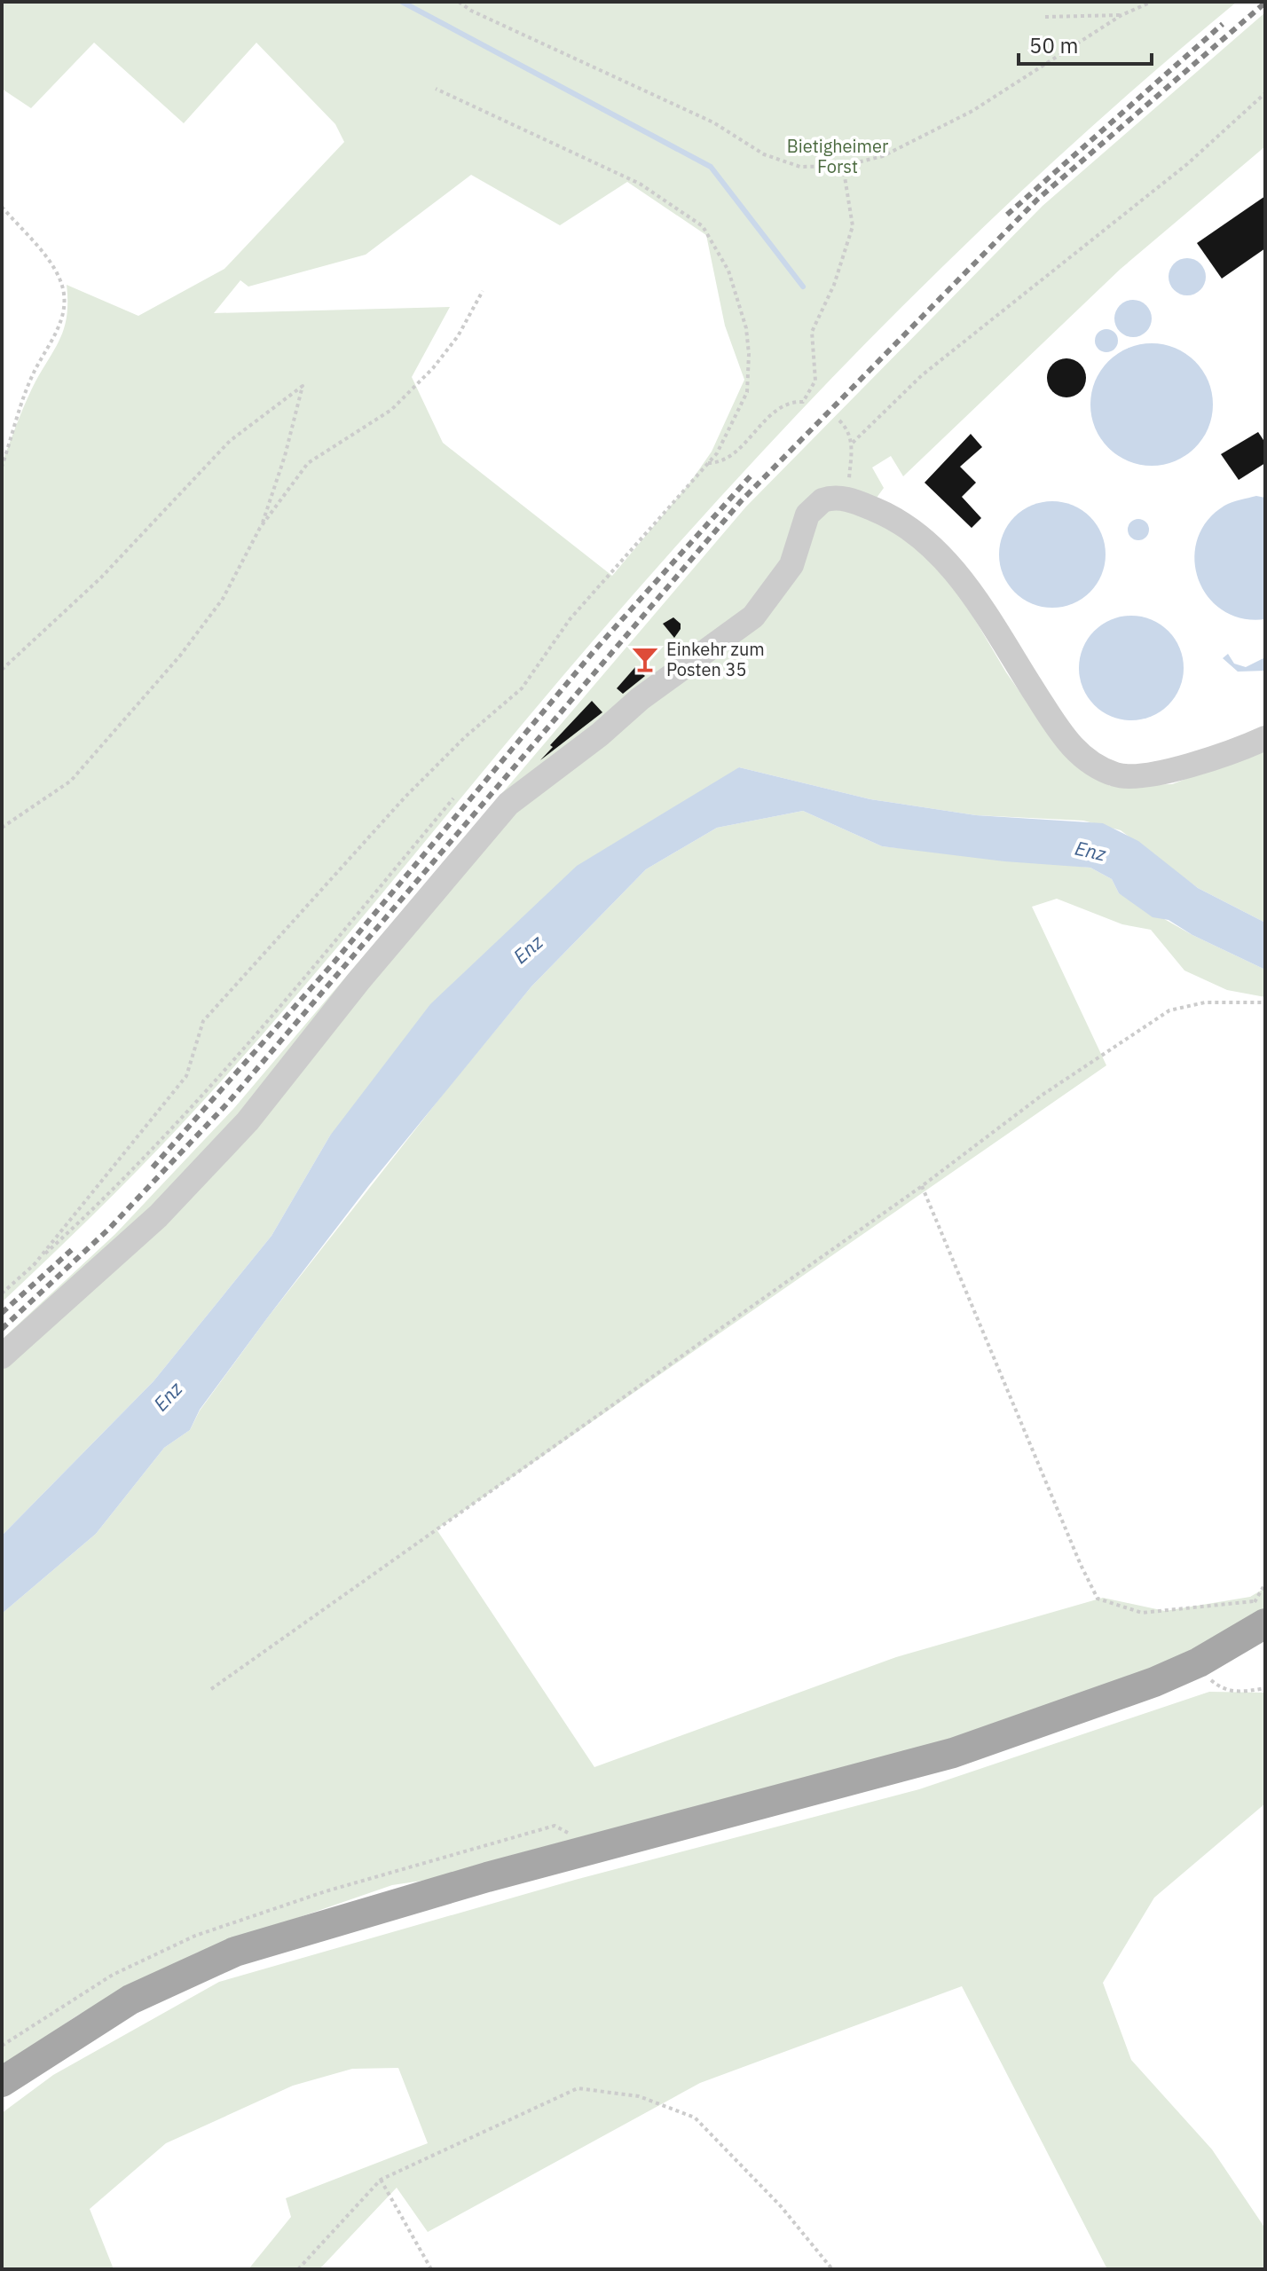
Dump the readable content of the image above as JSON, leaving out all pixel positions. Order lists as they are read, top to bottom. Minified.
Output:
{"water":["Enz"],"parks":["Bietigheimer Forst"],"places":{"bar":["Einkehr zum Posten 35"]},"scale_bar":"50 m"}
